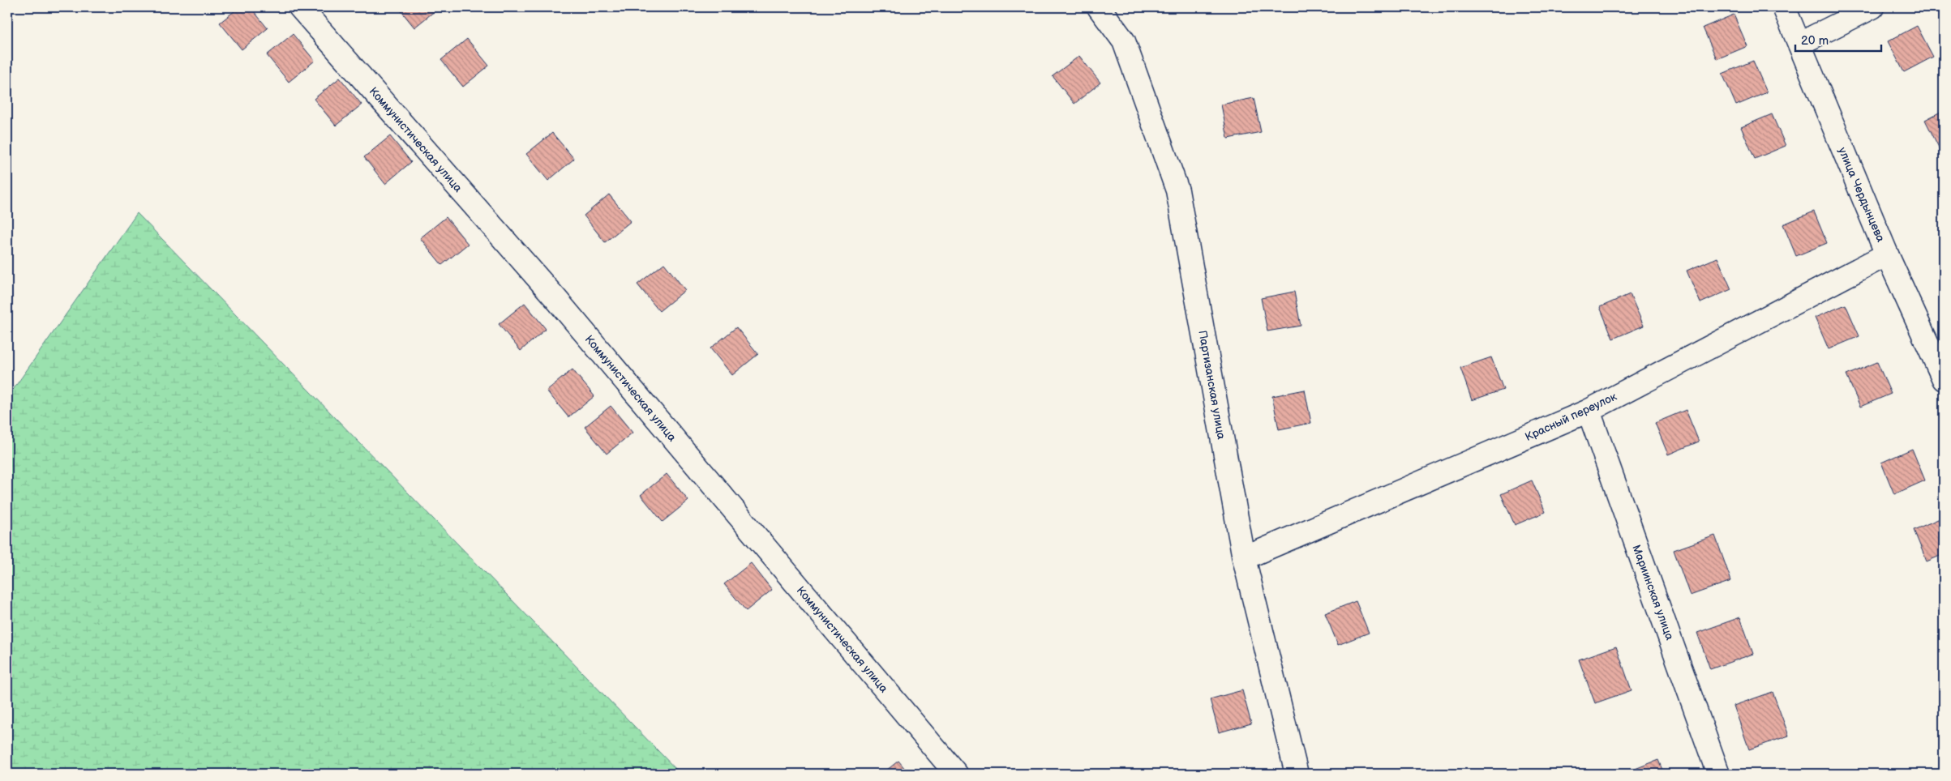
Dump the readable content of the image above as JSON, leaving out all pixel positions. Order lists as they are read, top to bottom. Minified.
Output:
{"streets":{"street":["Коммунистическая улица","улица Чердынцева","Партизанская улица","Красный переулок","Мариинская улица"]},"crossings":[["улица Чердынцева","Красный переулок"],["Партизанская улица","Красный переулок"],["Красный переулок","Мариинская улица"]],"scale_bar":"20 m"}
